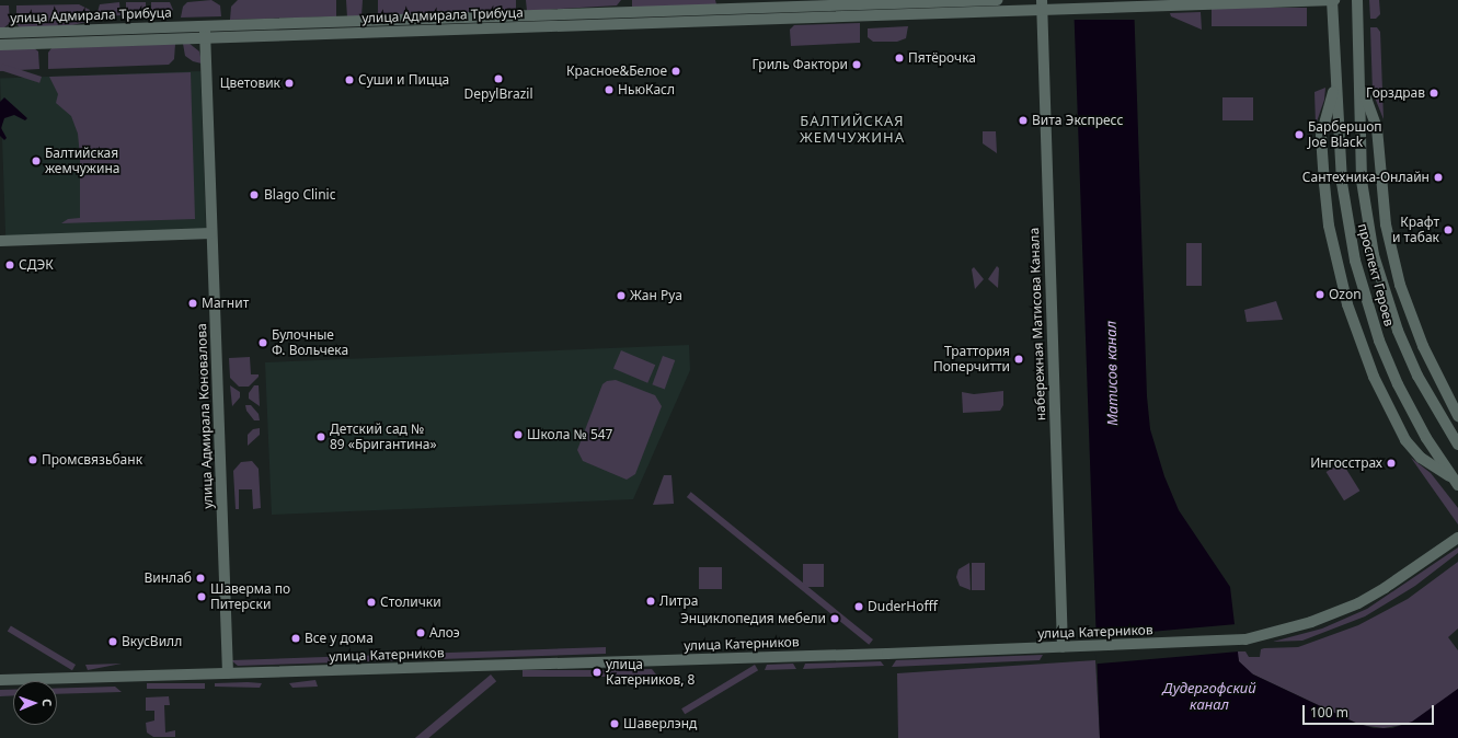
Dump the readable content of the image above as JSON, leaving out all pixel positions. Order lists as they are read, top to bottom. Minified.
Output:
{"streets":{"street":["улица Адмирала Трибуца","проспект Героев","набережная Матисова Канала","улица Адмирала Коновалова","улица Катерников"]},"crossings":[["улица Адмирала Трибуца","проспект Героев"],["улица Адмирала Трибуца","набережная Матисова Канала"],["улица Адмирала Трибуца","улица Адмирала Коновалова"],["набережная Матисова Канала","улица Катерников"],["улица Адмирала Коновалова","улица Катерников"]],"districts":["БАЛТИЙСКАЯ ЖЕМЧУЖИНА"],"water":["Матисов канал","Дудергофский канал"],"places":["Пятёрочка","Гриль Фактори","Красное&Белое","DepylBrazil","Суши и Пицца","Цветовик","НьюКасл","Горздрав","Вита Экспресс","Барбершоп Joe Black","Балтийская жемчужина","Сантехника-Онлайн","Blago Clinic","Крафт и табак","СДЭК","Ozon","Жан Руа","Магнит","Булочные Ф. Вольчека","Траттория Поперчитти","Школа № 547","Детский сад № 89 «Бригантина»","Промсвязьбанк","Ингосстрах","Винлаб","Шаверма по Питерски","Литра","Столички","DuderHofff","Энциклопедия мебели","Алоэ","Все у дома","ВкусВилл","улица Катерников, 8","Шаверлэнд"],"scale_bar":"100 m","north":"right"}
